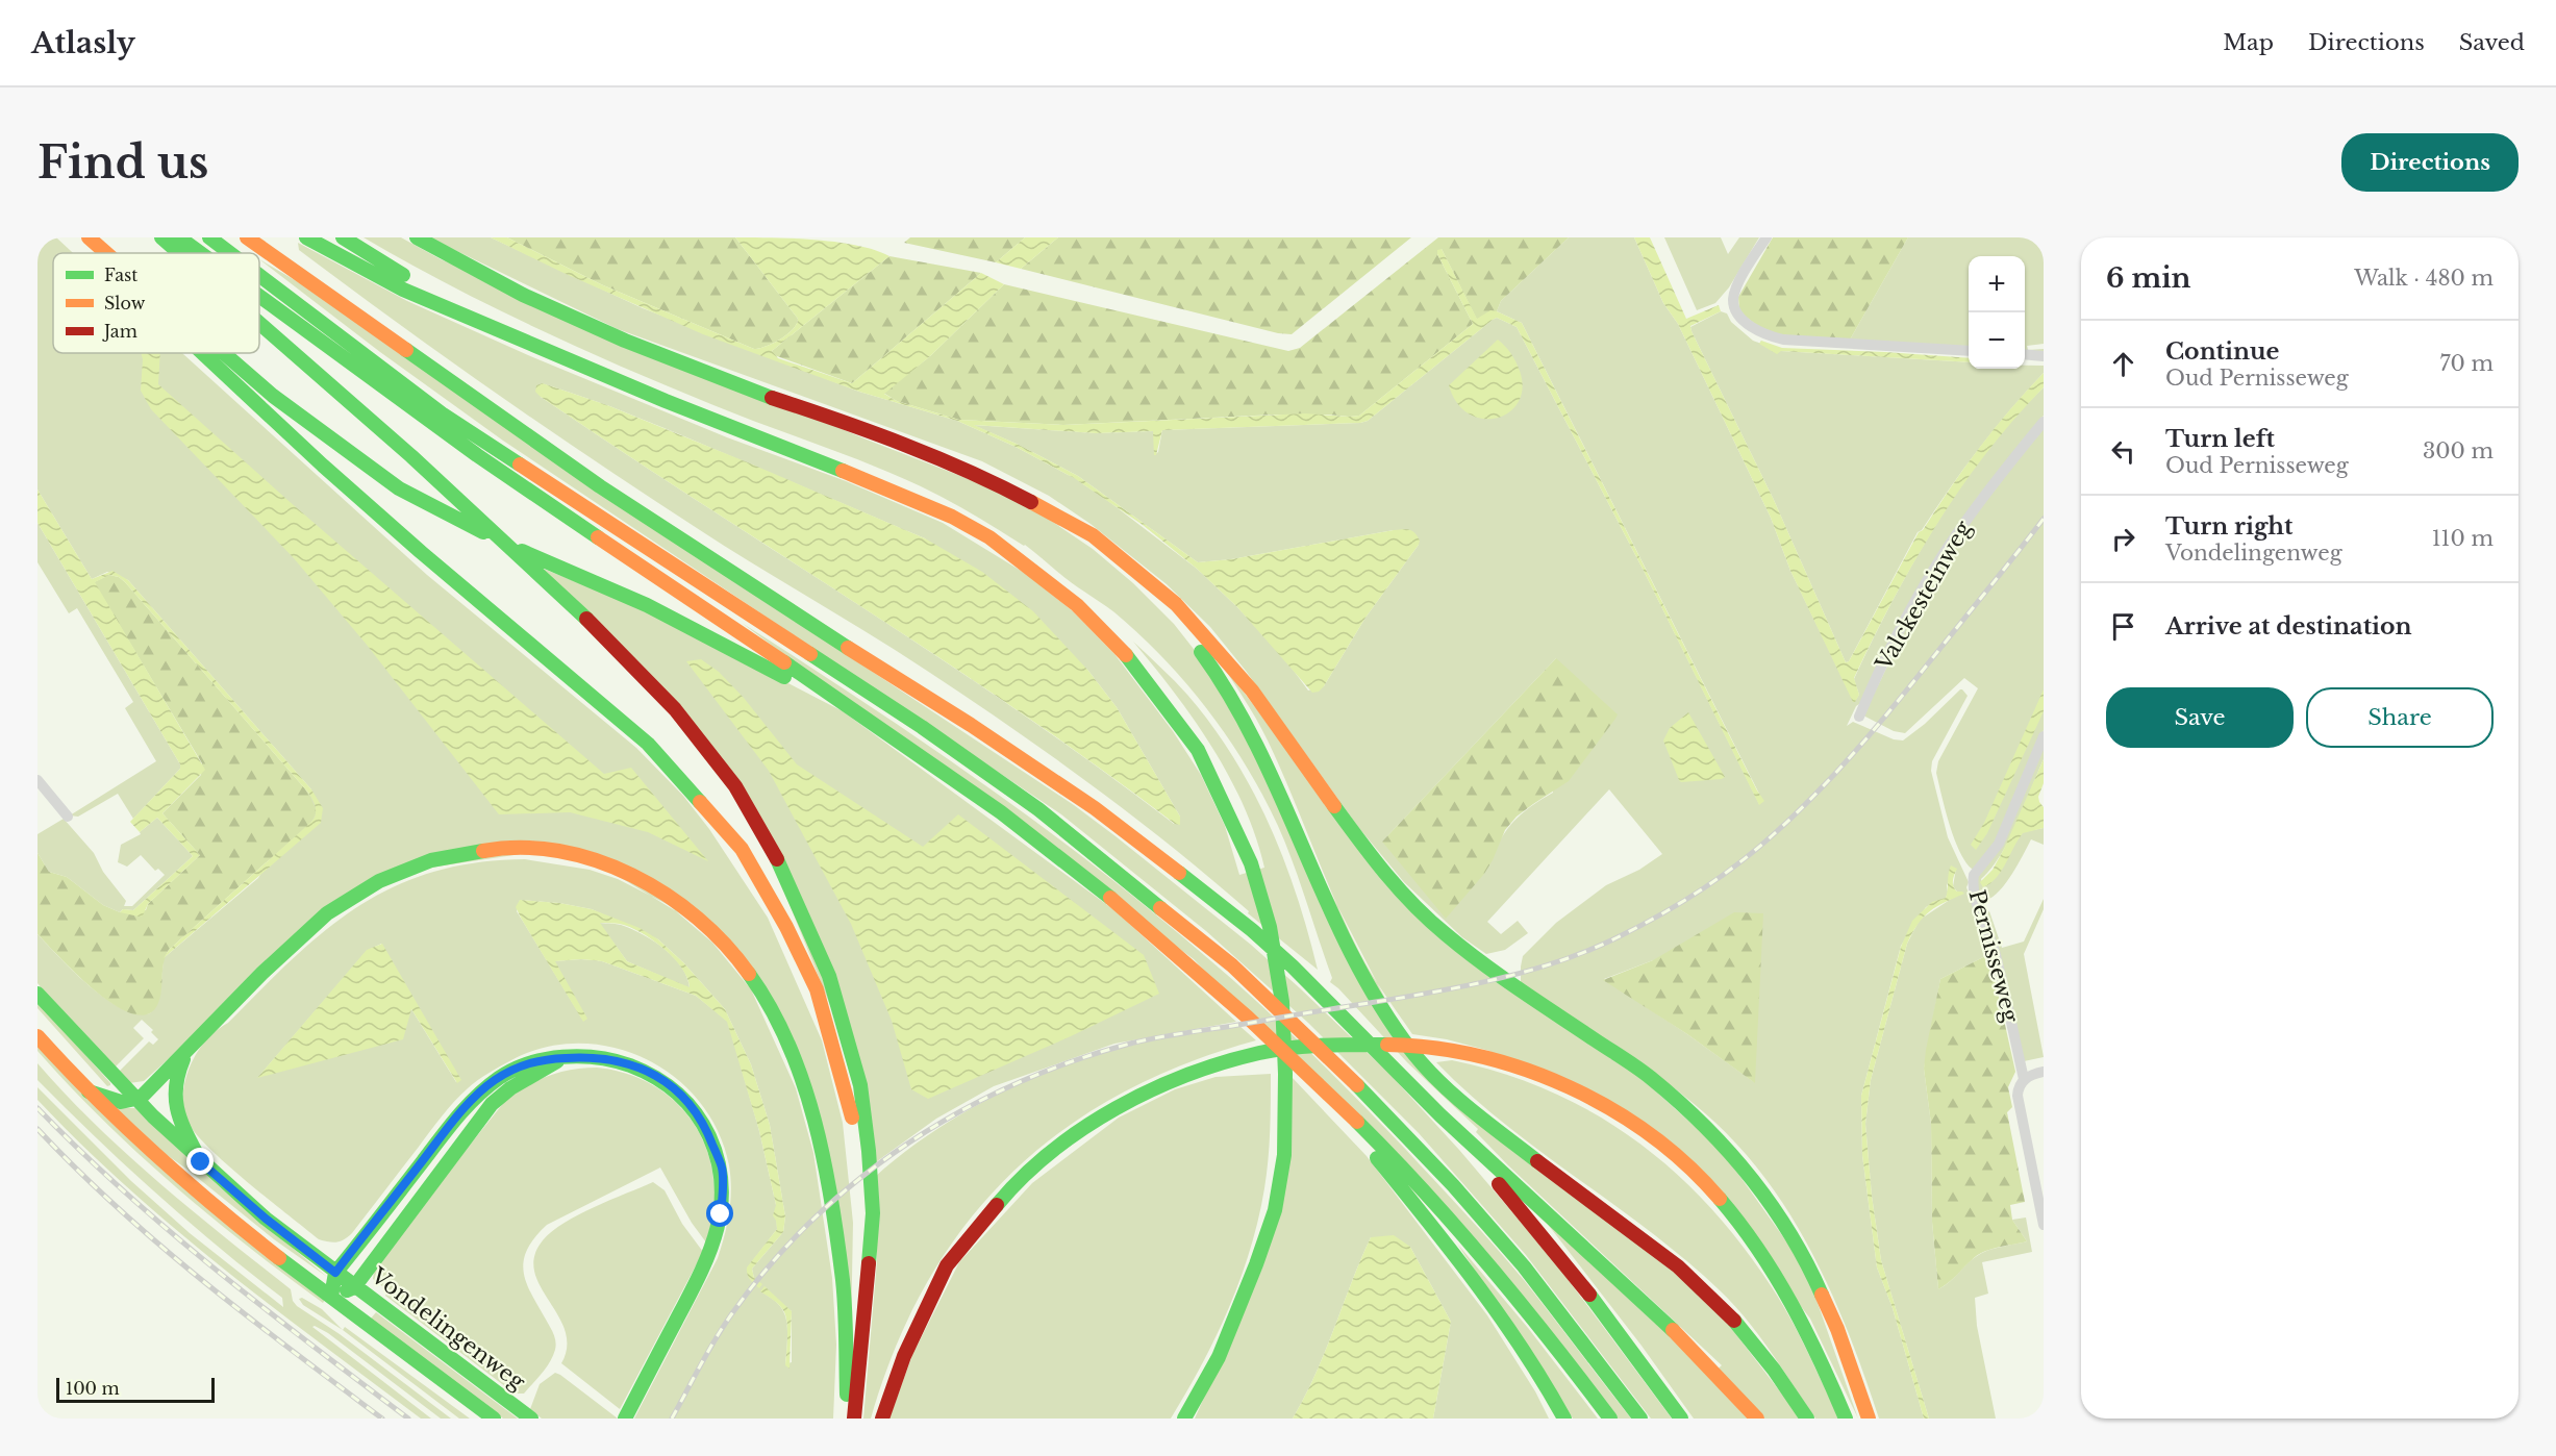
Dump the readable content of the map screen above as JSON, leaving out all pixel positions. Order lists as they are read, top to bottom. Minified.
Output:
{"streets":{"main road":["Vondelingenweg"],"street":["Valckesteinweg","Pernisseweg"]},"legend":["Fast","Slow","Jam"],"scale_bar":"100 m","page":{"header":"Atlasly","nav":["Map","Directions","Saved"],"buttons":["Directions",["Save","Share"]],"title":"Find us","heading":["6 min","Walk · 480 m"],"map_buttons":["+","−"],"list":[["Continue","Oud Pernisseweg","70 m"],["Turn left","Oud Pernisseweg","300 m"],["Turn right","Vondelingenweg","110 m"],"Arrive at destination"],"scale":"100 m"}}
